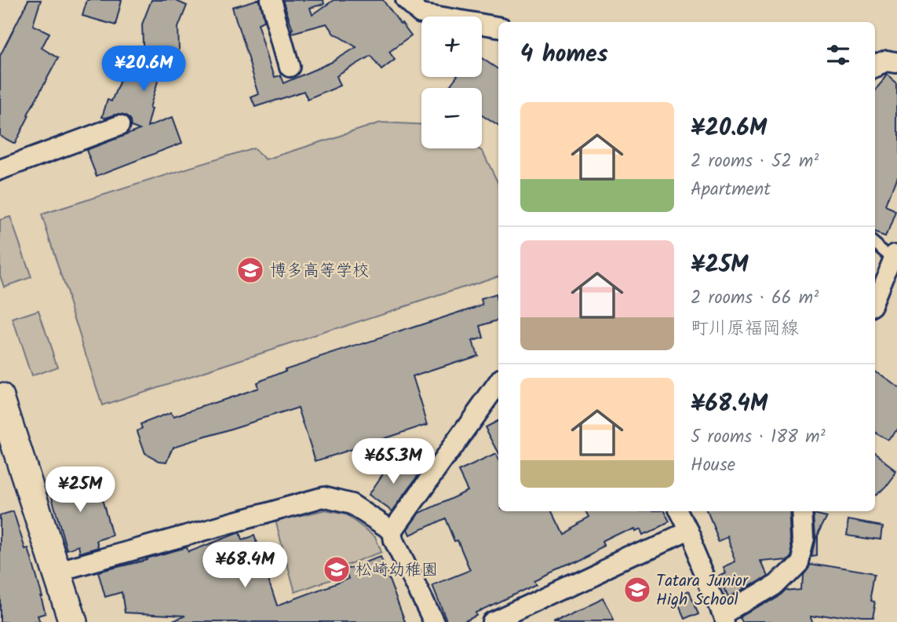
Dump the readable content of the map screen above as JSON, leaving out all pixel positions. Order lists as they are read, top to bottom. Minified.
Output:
{"places":{"school or university":["博多高等学校","松崎幼稚園","Tatara Junior High School"]},"page":{"map_buttons":["+","−"],"heading":"4 homes","price":["¥20.6M","¥65.3M","¥25M","¥68.4M"],"list":[{"name":"¥20.6M","note":"2 rooms · 52 m² · Apartment"},{"name":"¥25M","note":"2 rooms · 66 m² · 町川原福岡線"},{"name":"¥68.4M","note":"5 rooms · 188 m² · House"}]}}
